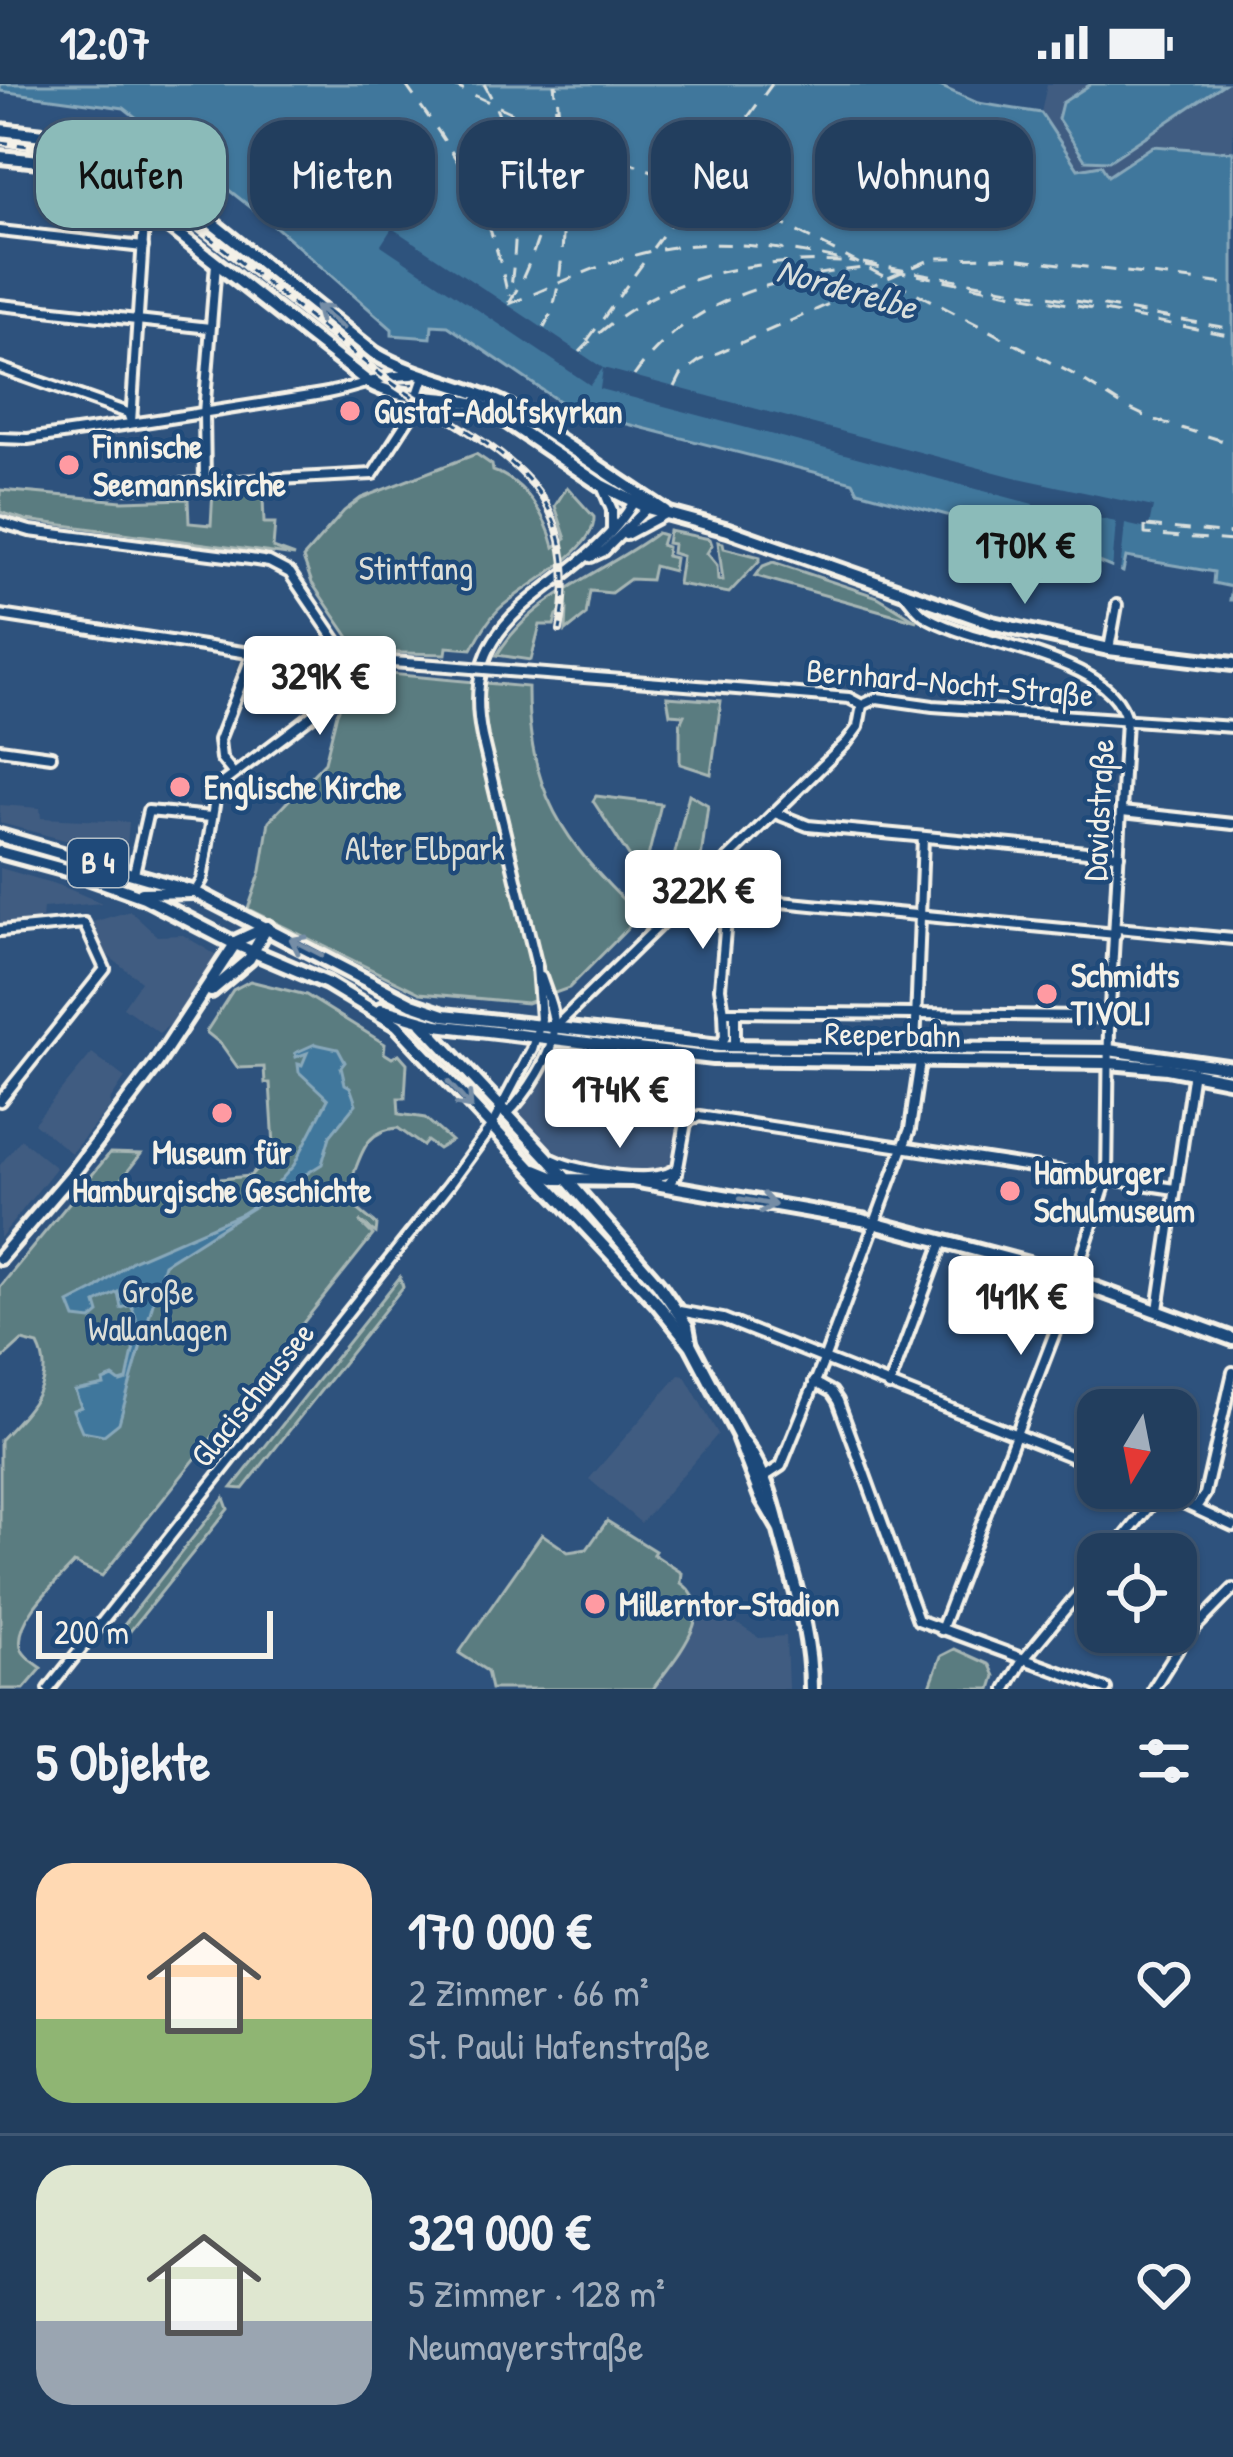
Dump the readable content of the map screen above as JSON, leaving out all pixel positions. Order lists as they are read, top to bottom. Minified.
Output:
{"streets":{"main road":["B 4","Reeperbahn"],"street":["Bernhard-Nocht-Straße","Davidstraße","Glacischaussee"]},"crossings":[["Bernhard-Nocht-Straße","Davidstraße"],["Davidstraße","Reeperbahn"],["B 4","Glacischaussee"]],"water":["Norderelbe"],"parks":["Stintfang","Alter Elbpark","Große Wallanlagen"],"places":["Gustaf-Adolfskyrkan","Finnische Seemannskirche","Englische Kirche","Schmidts TIVOLI","Museum für Hamburgische Geschichte","Hamburger Schulmuseum","Millerntor-Stadion"],"scale_bar":"200 m","north":"bottom","page":{"status":"12:07","chip":["Kaufen","Mieten","Filter","Neu","Wohnung"],"price":["170K €","329K €","322K €","174K €","141K €"],"scale":"200 m","heading":"5 Objekte","list":[{"name":"170 000 €","note":"2 Zimmer · 66 m² · St. Pauli Hafenstraße"},{"name":"329 000 €","note":"5 Zimmer · 128 m² · Neumayerstraße"}]}}
